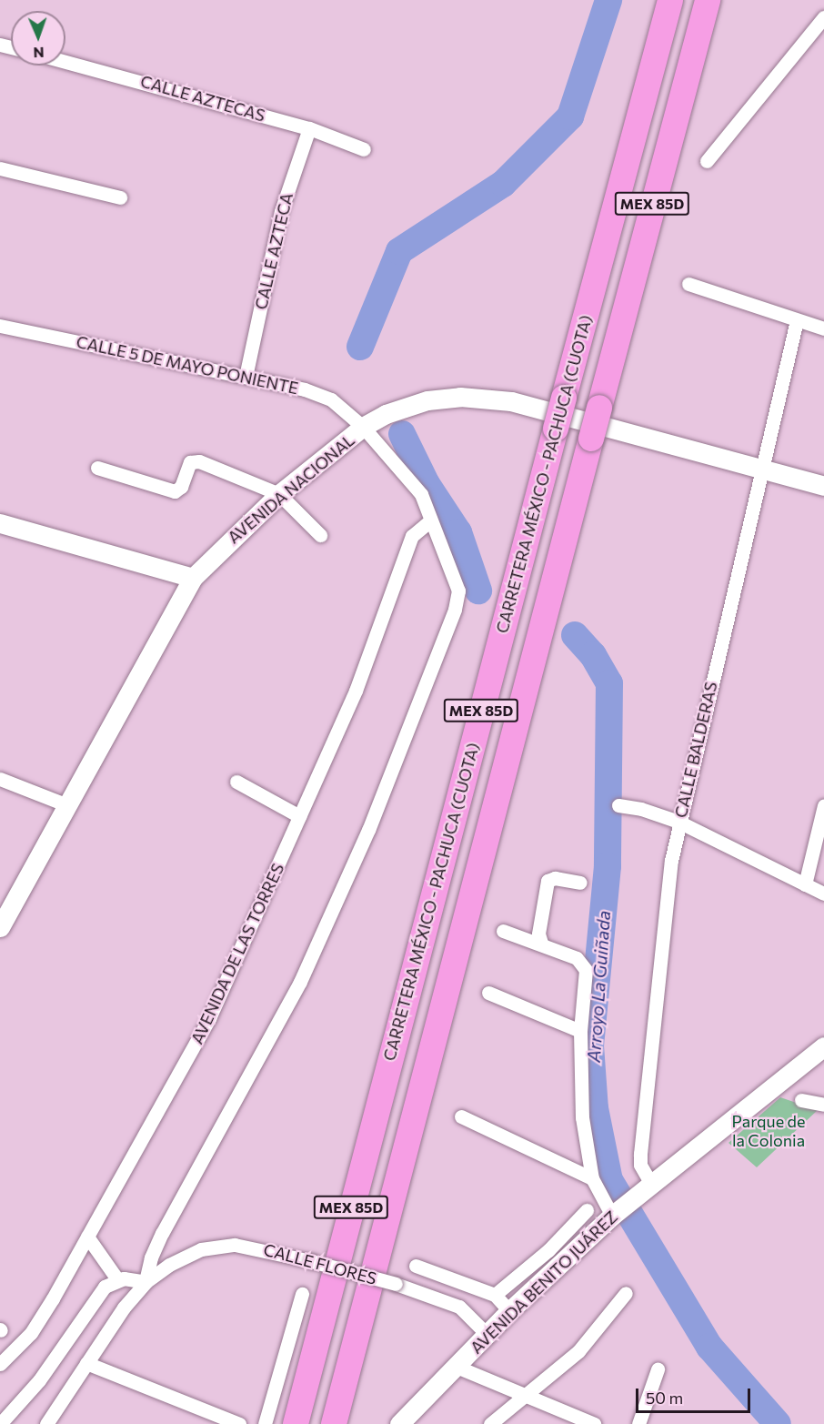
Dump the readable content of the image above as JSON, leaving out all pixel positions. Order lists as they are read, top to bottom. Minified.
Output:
{"streets":{"highway":["MEX 85D","CARRETERA MÉXICO - PACHUCA (CUOTA)"],"main road":["AVENIDA NACIONAL","AVENIDA BENITO JUÁREZ"],"street":["CALLE AZTECAS","CALLE AZTECA","CALLE 5 DE MAYO PONIENTE","CALLE BALDERAS","AVENIDA DE LAS TORRES","CALLE FLORES"]},"crossings":[["CALLE AZTECAS","CALLE AZTECA"],["CALLE AZTECA","CALLE 5 DE MAYO PONIENTE"],["CALLE 5 DE MAYO PONIENTE","AVENIDA NACIONAL"],["AVENIDA NACIONAL","CALLE BALDERAS"],["CALLE BALDERAS","AVENIDA BENITO JUÁREZ"],["CALLE FLORES","AVENIDA BENITO JUÁREZ"]],"water":["Arroyo La Guiñada"],"parks":["Parque de la Colonia"],"scale_bar":"50 m","north":"bottom"}
